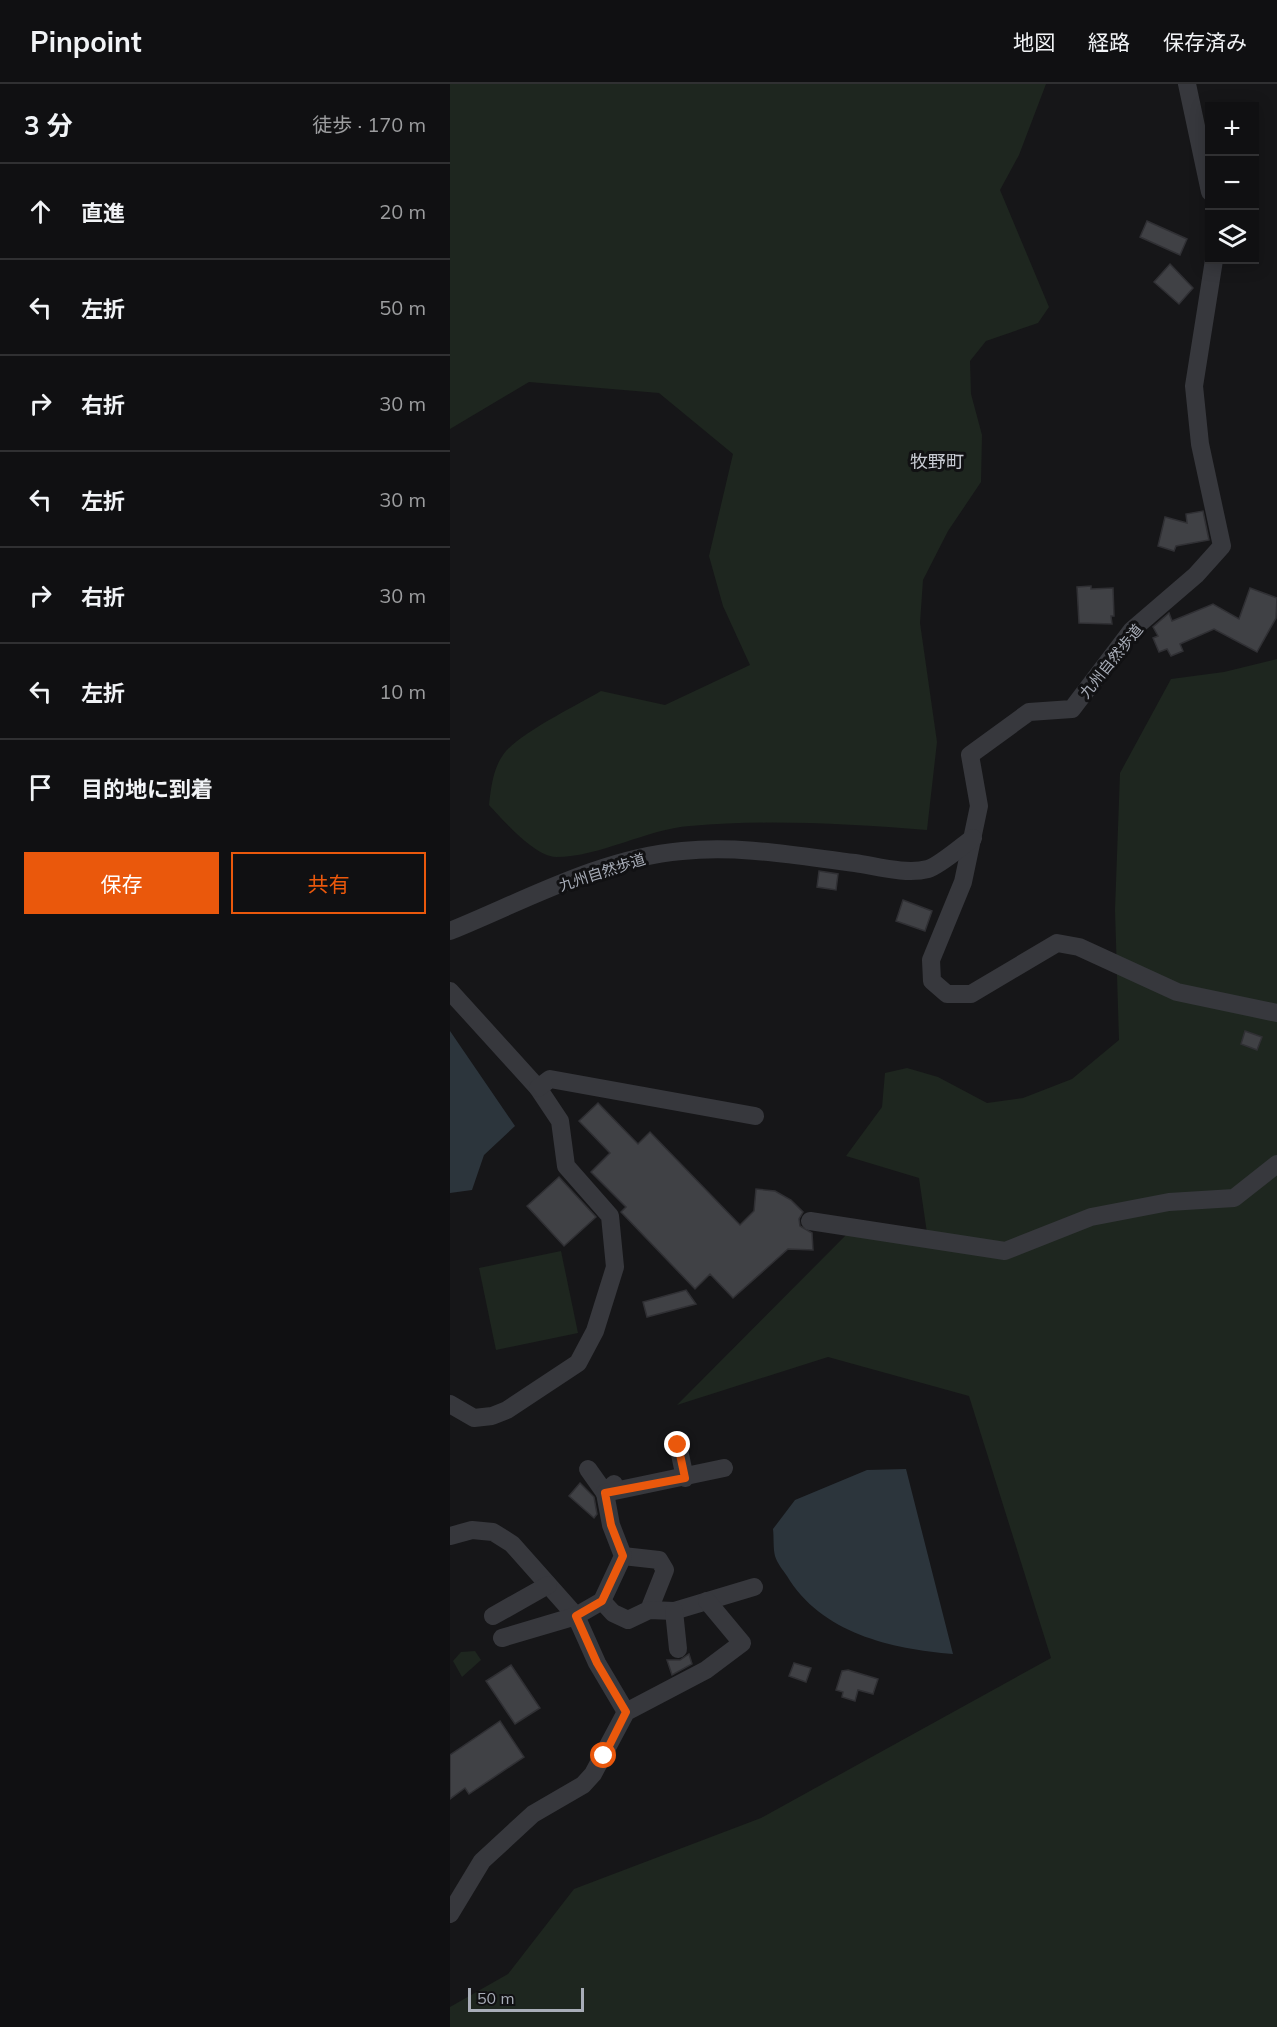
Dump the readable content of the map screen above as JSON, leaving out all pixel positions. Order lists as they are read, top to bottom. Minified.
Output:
{"streets":{"street":["九州自然歩道"]},"districts":["牧野町"],"scale_bar":"50 m","page":{"header":"Pinpoint","nav":["地図","経路","保存済み"],"heading":["3 分","徒歩 · 170 m"],"map_buttons":["+","−"],"list":[["直進","20 m"],["左折","50 m"],["右折","30 m"],["左折","30 m"],["右折","30 m"],["左折","10 m"],"目的地に到着"],"buttons":["保存","共有"],"scale":"50 m"}}
